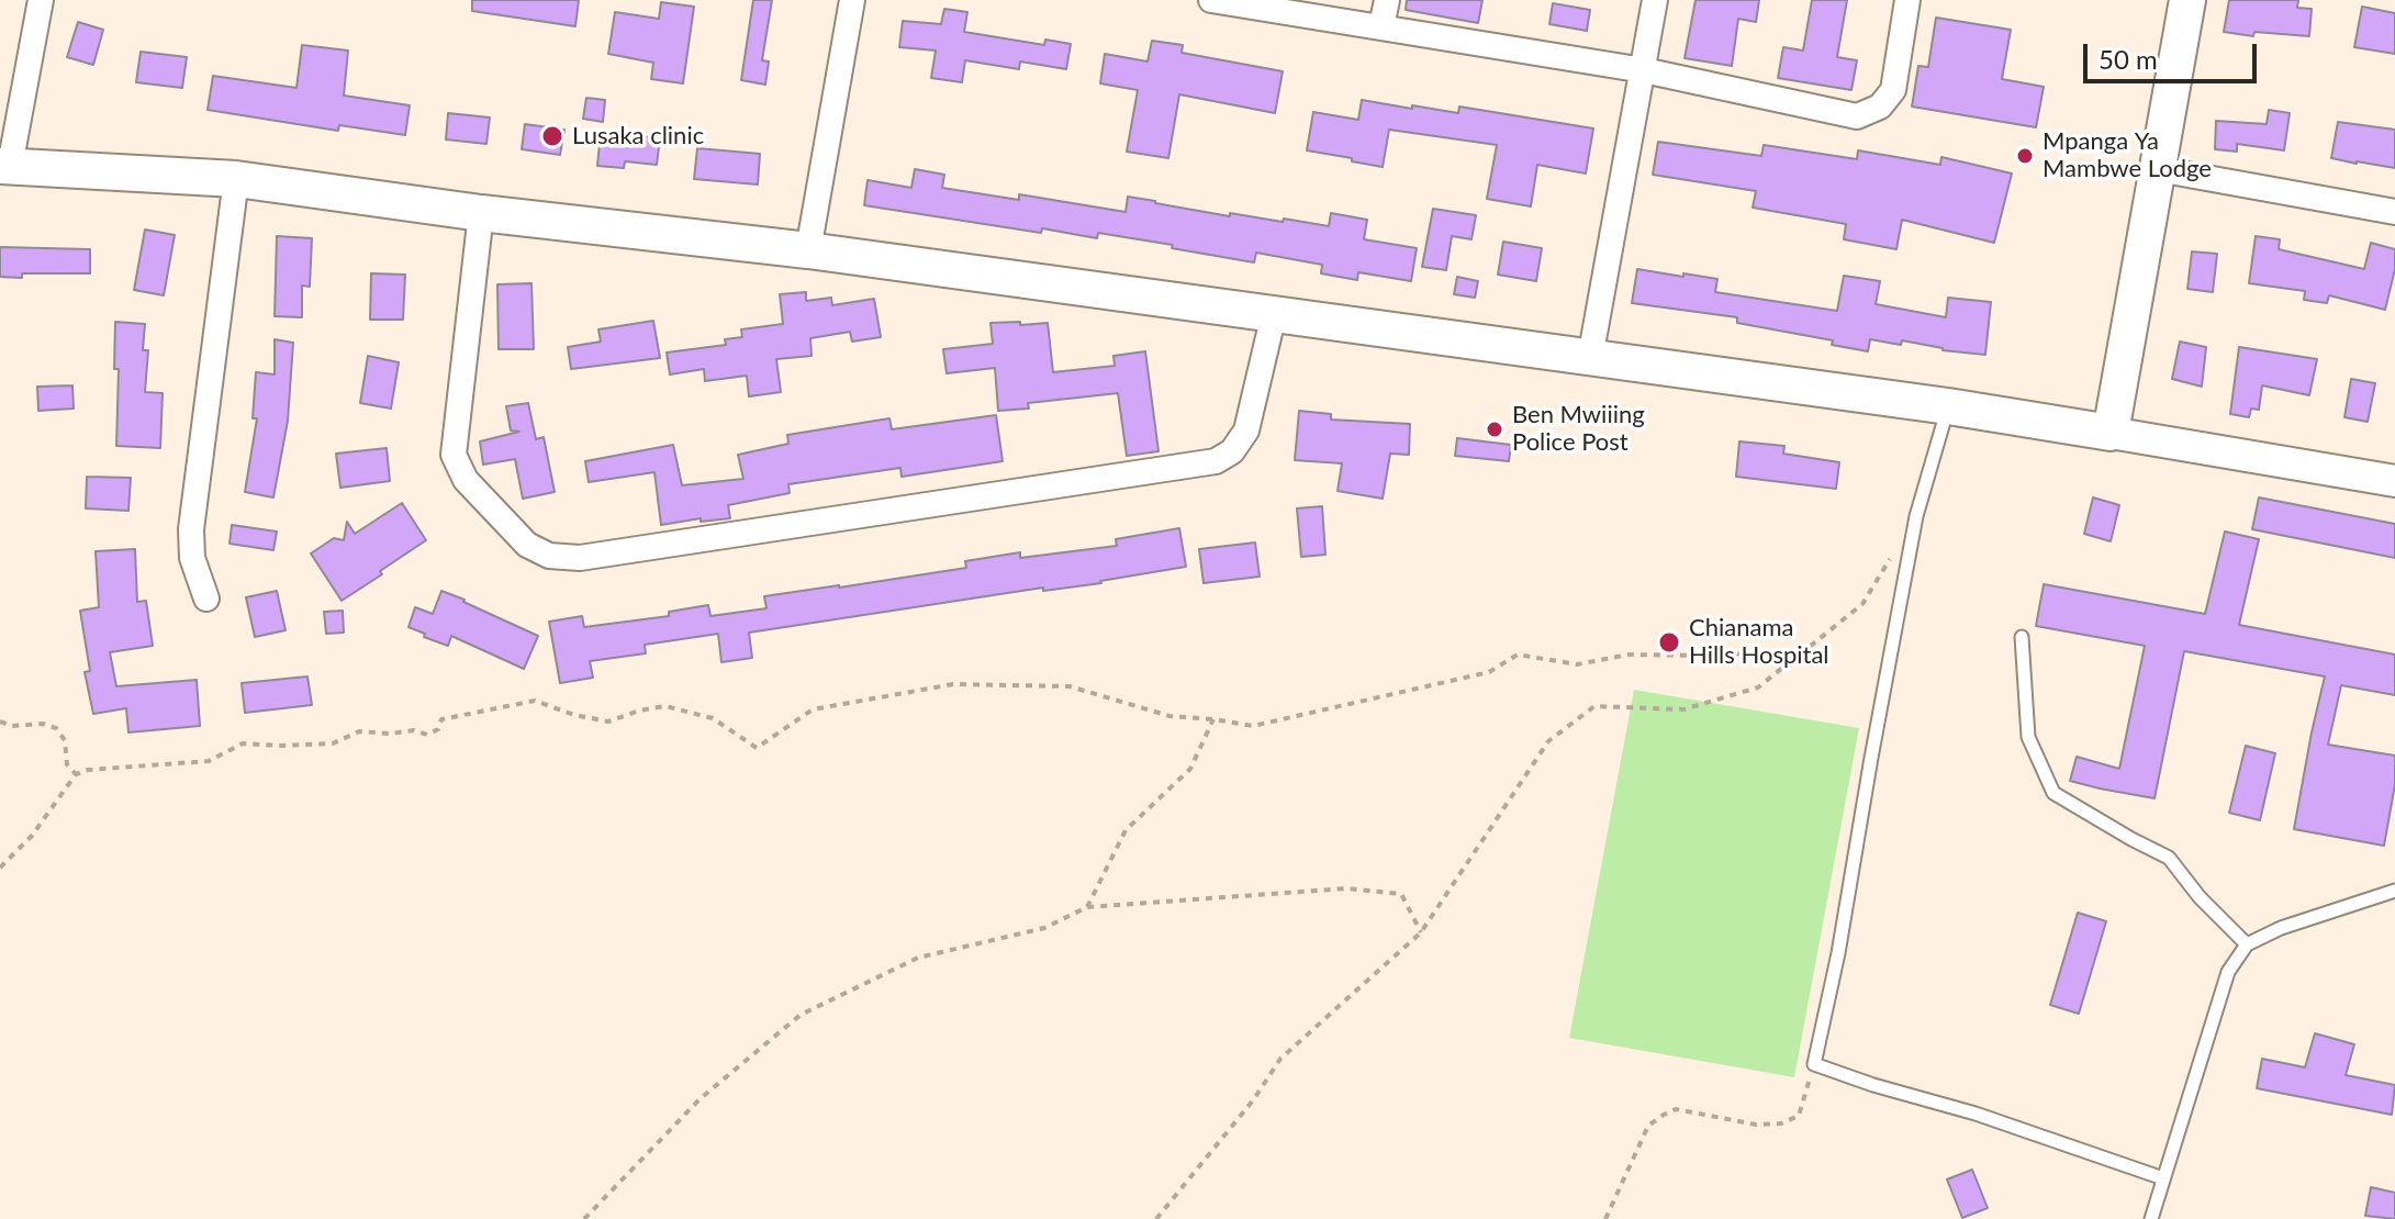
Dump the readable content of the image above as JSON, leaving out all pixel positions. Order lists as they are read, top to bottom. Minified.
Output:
{"places":["Lusaka clinic","Mpanga Ya Mambwe Lodge","Ben Mwiiing Police Post","Chianama Hills Hospital"],"scale_bar":"50 m"}
